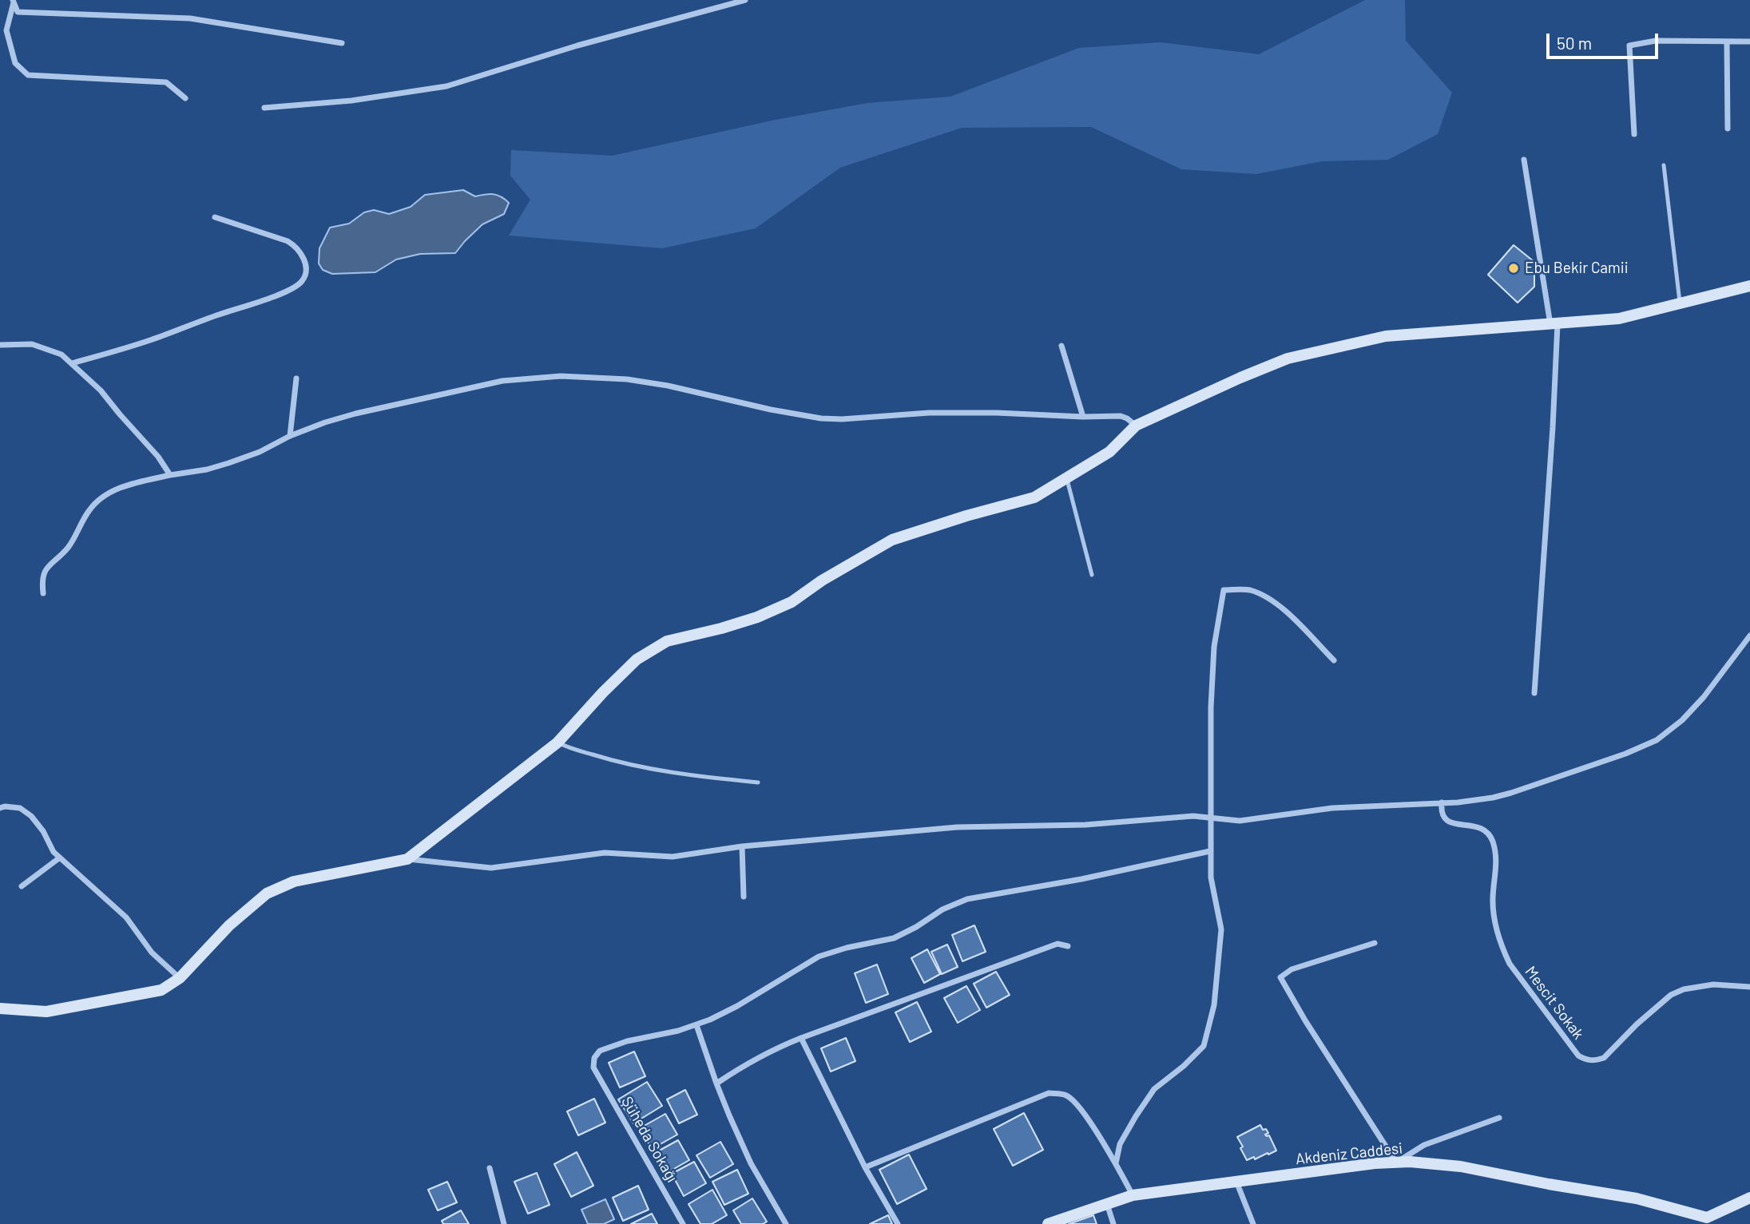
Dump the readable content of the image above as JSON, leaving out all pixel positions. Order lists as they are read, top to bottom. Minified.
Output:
{"streets":{"street":["Mescit Sokak","Şüheda Sokağı","Akdeniz Caddesi"]},"places":["Ebu Bekir Camii"],"scale_bar":"50 m"}
